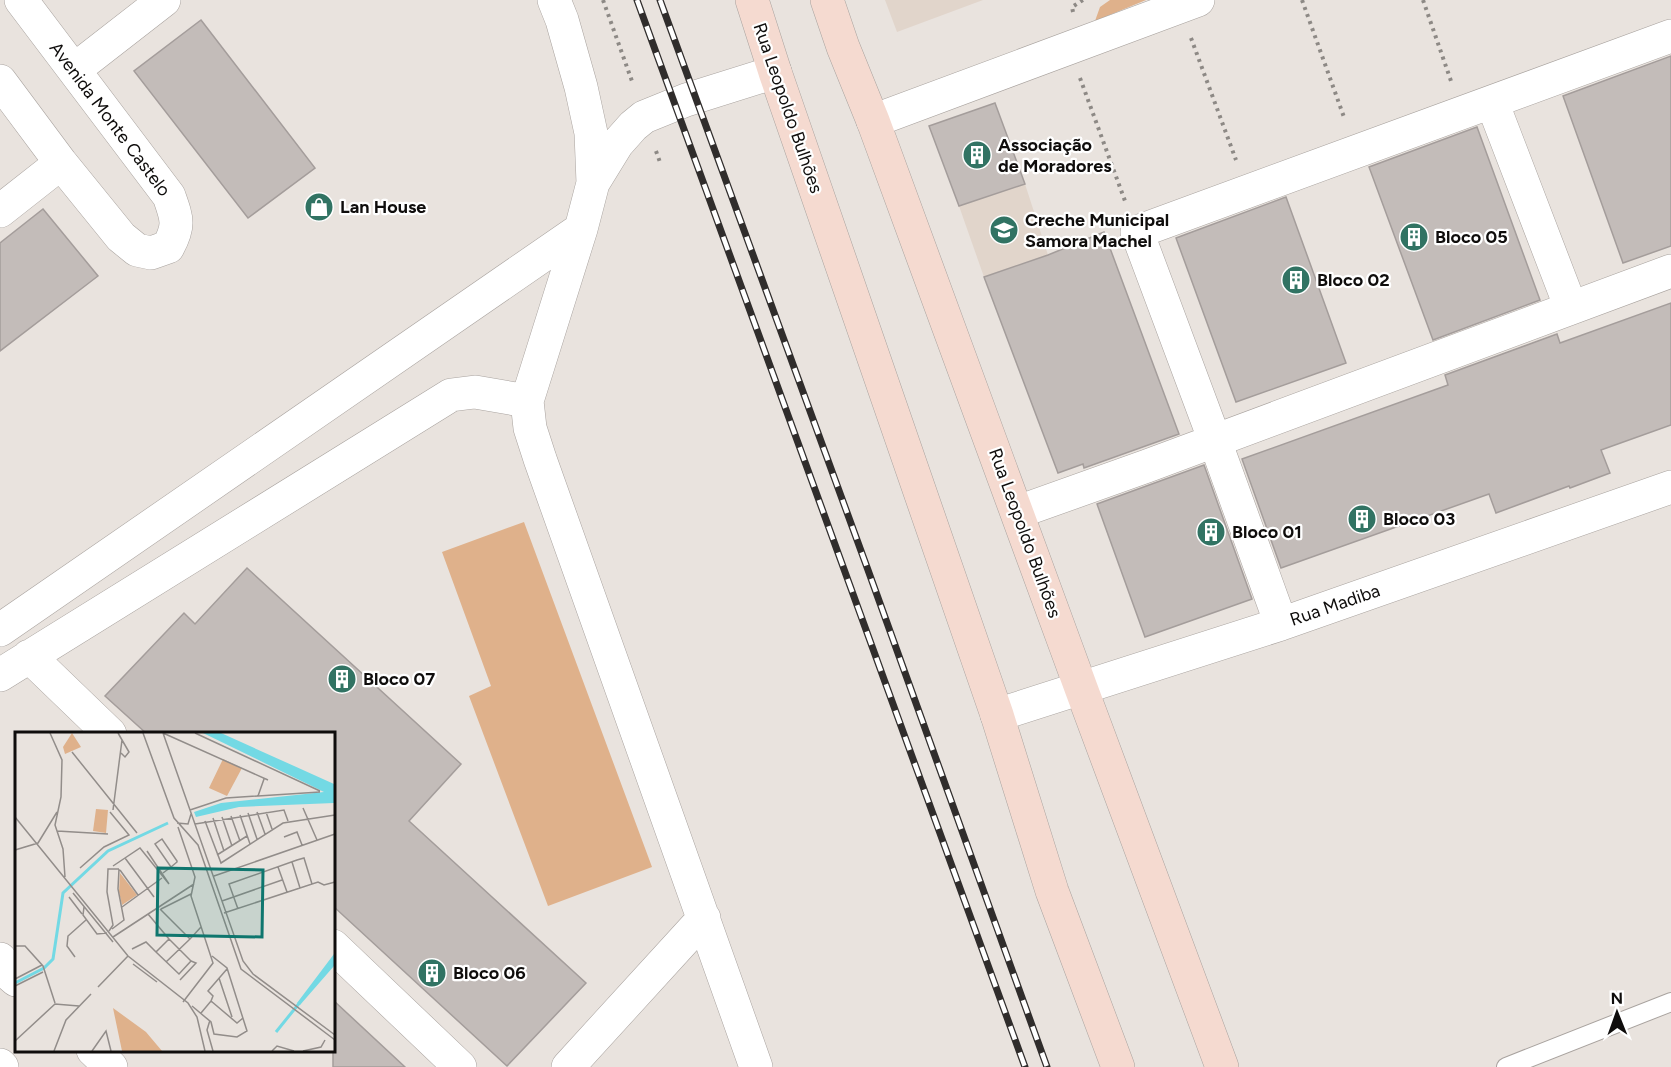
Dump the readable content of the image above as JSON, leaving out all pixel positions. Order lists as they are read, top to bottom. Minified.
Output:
{"streets":{"main road":["Rua Leopoldo Bulhões"],"street":["Avenida Monte Castelo","Rua Madiba"]},"crossings":[["Rua Leopoldo Bulhões","Rua Madiba"]],"places":{"building":["Associação de Moradores","Bloco 05","Bloco 02","Bloco 03","Bloco 01","Bloco 07","Bloco 06"],"shop":["Lan House"],"school or university":["Creche Municipal Samora Machel"]},"north":"top"}
